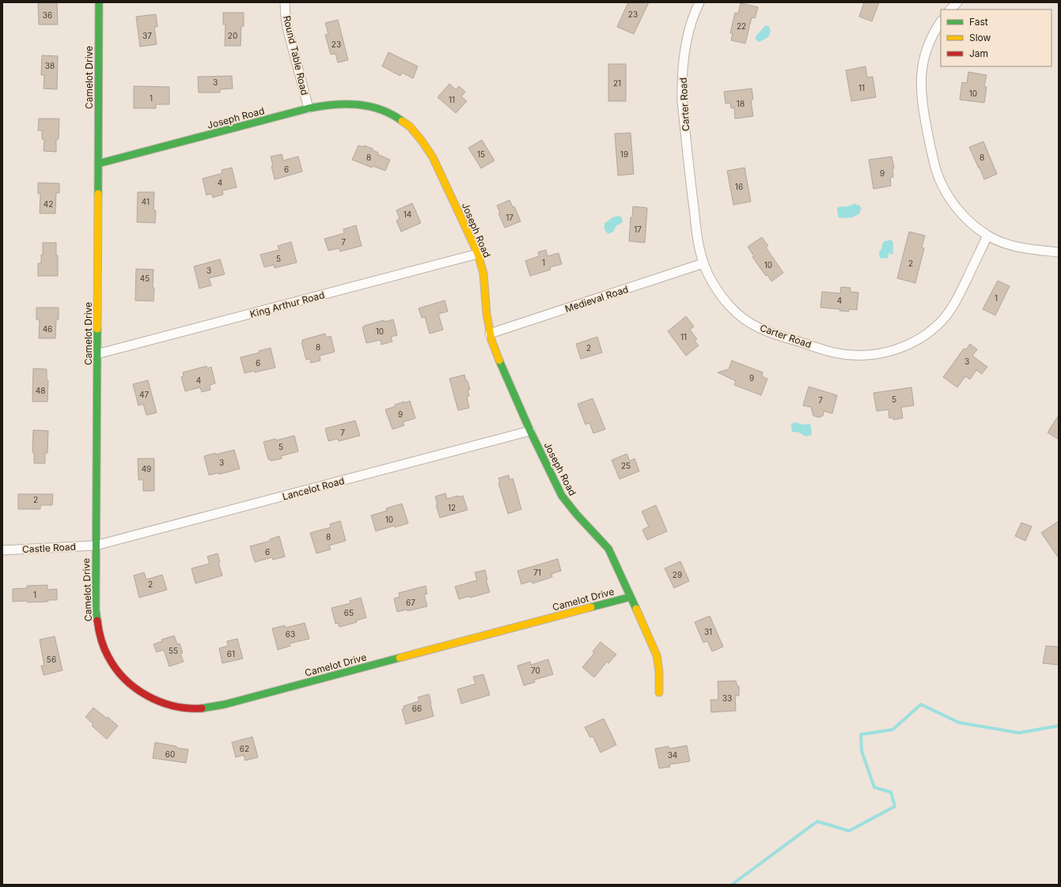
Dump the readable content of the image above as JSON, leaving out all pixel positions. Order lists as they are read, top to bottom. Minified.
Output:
{"streets":{"street":["Round Table Road","Camelot Drive","Carter Road","Joseph Road","Medieval Road","King Arthur Road","Lancelot Road","Castle Road"]},"crossings":[["Round Table Road","Joseph Road"],["Camelot Drive","Joseph Road"],["Camelot Drive","King Arthur Road"],["Camelot Drive","Lancelot Road"],["Camelot Drive","Castle Road"],["Carter Road","Medieval Road"],["Joseph Road","Medieval Road"],["Joseph Road","King Arthur Road"],["Joseph Road","Lancelot Road"],["Lancelot Road","Castle Road"]],"house_numbers":["23","36","22","37","20","23","38","3","21","11","10","1","11","18","15","19","8","8","6","9","4","16","41","42","14","17","17","7","5","1","2","10","3","45","1","4","46","10","11","8","2","3","6","9","4","48","47","5","7","9","7","5","3","25","49","2","12","10","8","6","71","29","2","1","67","65","31","63","55","61","56","70","33","66","62","60","34"],"legend":["Fast","Slow","Jam"]}
